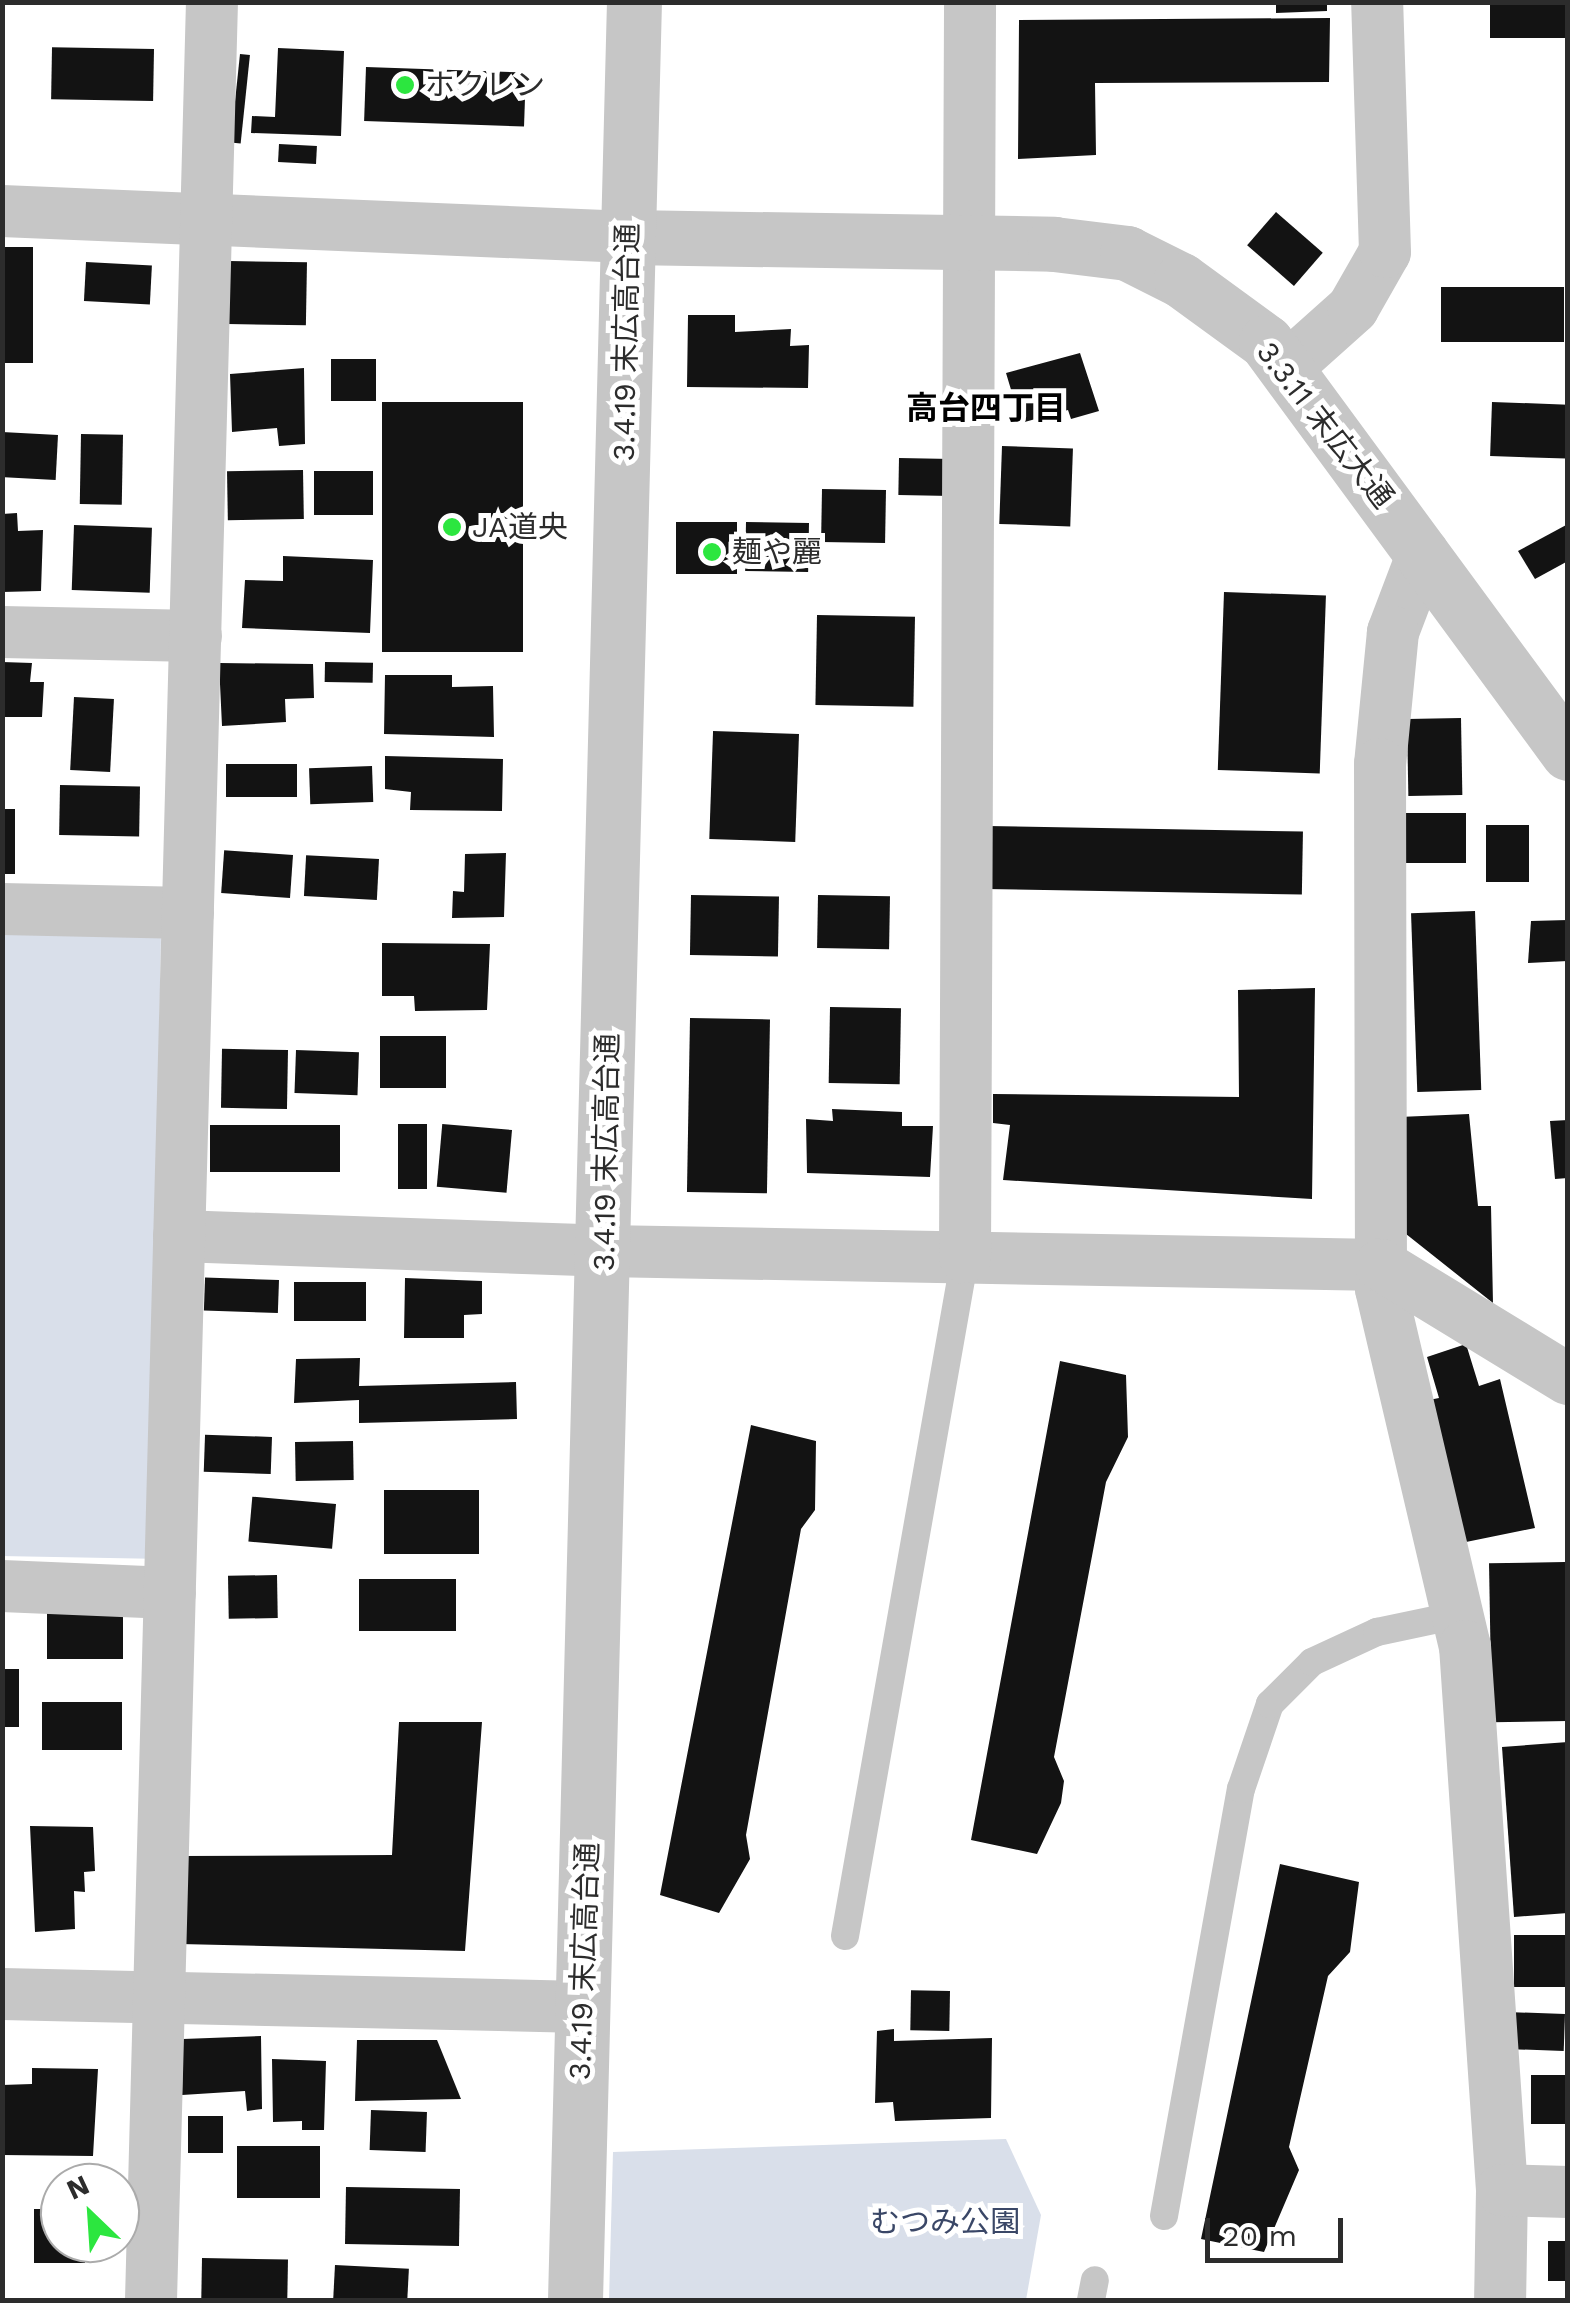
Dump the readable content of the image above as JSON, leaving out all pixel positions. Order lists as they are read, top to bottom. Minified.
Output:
{"streets":{"street":["3.4.19 末広高台通","3.3.11 末広大通"]},"crossings":[["3.4.19 末広高台通","3.3.11 末広大通"]],"districts":["高台四丁目"],"parks":["むつみ公園"],"places":["ホクレン","JA道央","麺や麗"],"scale_bar":"20 m","north":"top left"}
